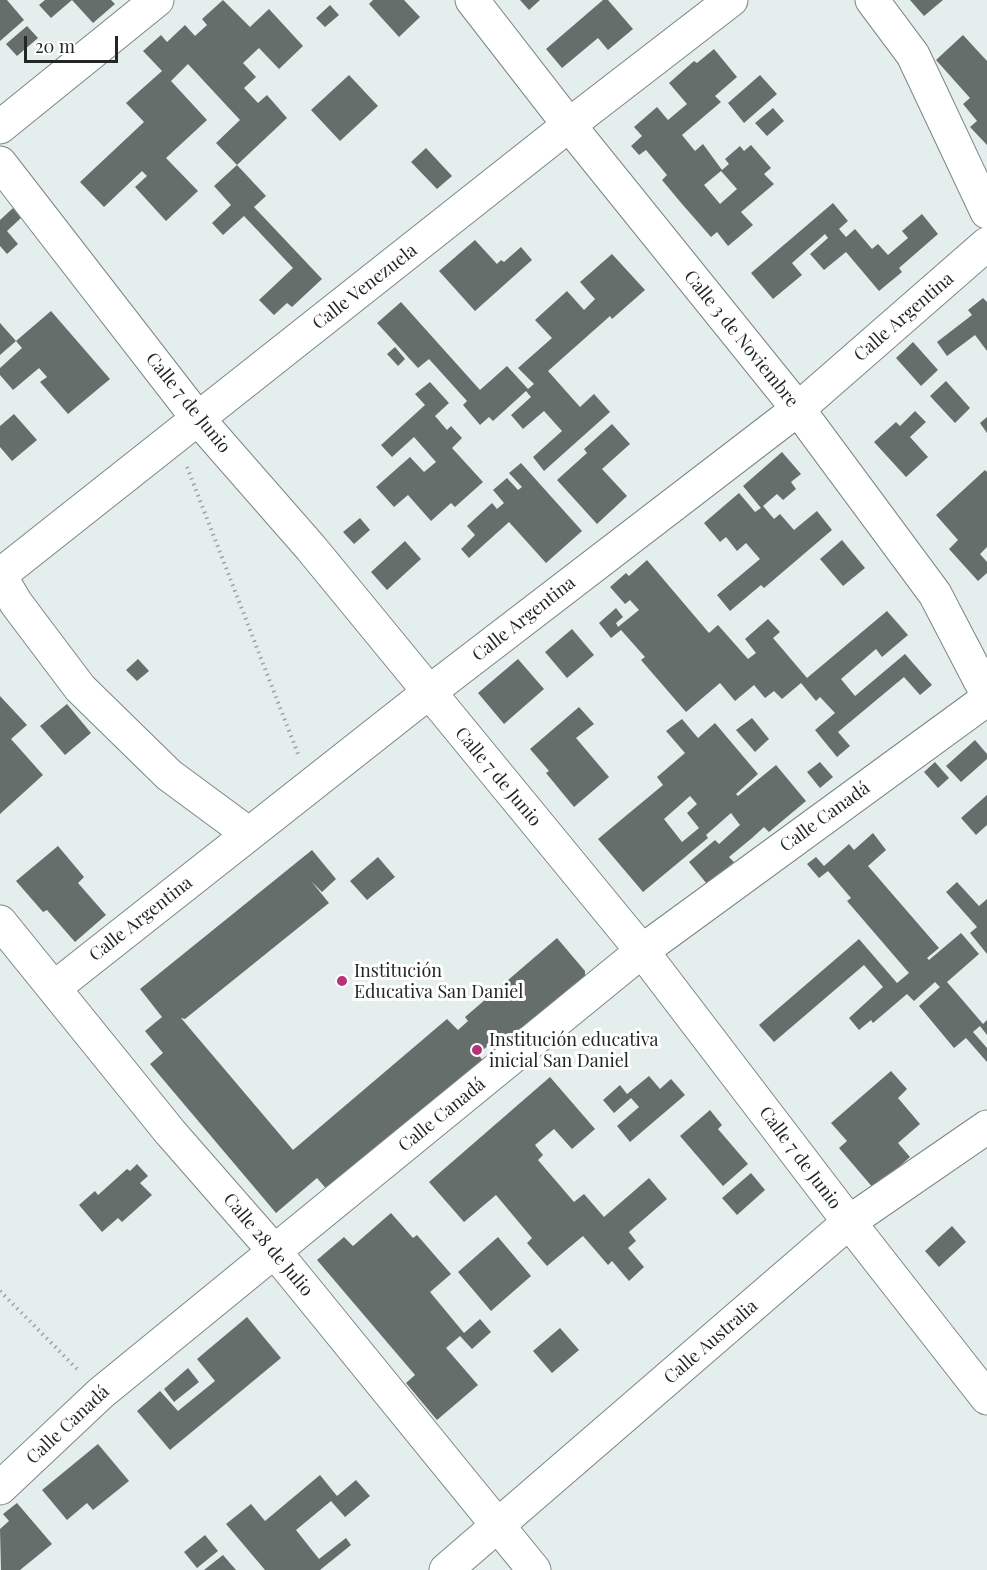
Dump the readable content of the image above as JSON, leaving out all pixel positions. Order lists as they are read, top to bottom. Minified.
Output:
{"streets":{"street":["Calle Venezuela","Calle Argentina","Calle 3 de Noviembre","Calle 7 de Junio","Calle Canadá","Calle 28 de Julio","Calle Australia"]},"crossings":[["Calle Venezuela","Calle 3 de Noviembre"],["Calle Venezuela","Calle 7 de Junio"],["Calle Argentina","Calle 3 de Noviembre"],["Calle Argentina","Calle 7 de Junio"],["Calle Argentina","Calle 28 de Julio"],["Calle 7 de Junio","Calle Canadá"],["Calle 7 de Junio","Calle Australia"],["Calle Canadá","Calle 28 de Julio"],["Calle 28 de Julio","Calle Australia"]],"places":["Institución Educativa San Daniel","Institución educativa inicial San Daniel"],"scale_bar":"20 m"}
